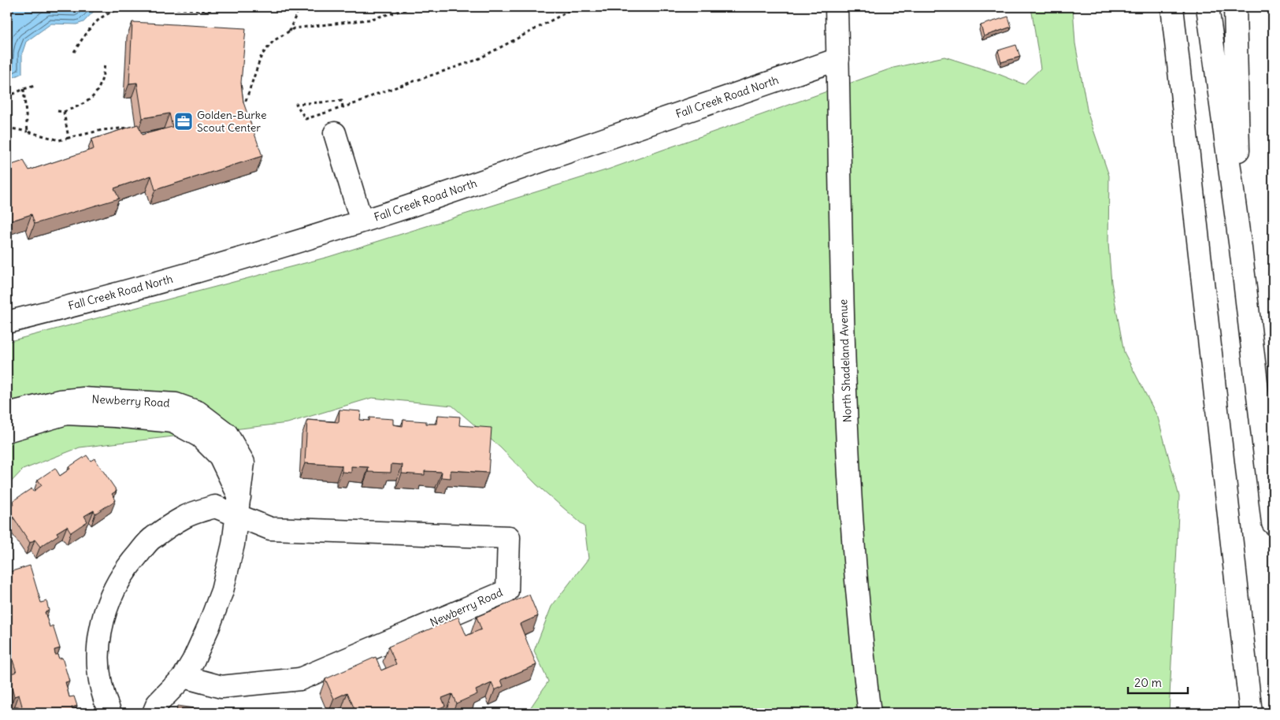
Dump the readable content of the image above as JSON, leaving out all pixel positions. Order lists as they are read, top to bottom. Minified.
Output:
{"streets":{"main road":["Fall Creek Road North","North Shadeland Avenue","Newberry Road"]},"crossings":[["Fall Creek Road North","North Shadeland Avenue"]],"places":{"office":["Golden-Burke Scout Center"]},"scale_bar":"20 m"}
